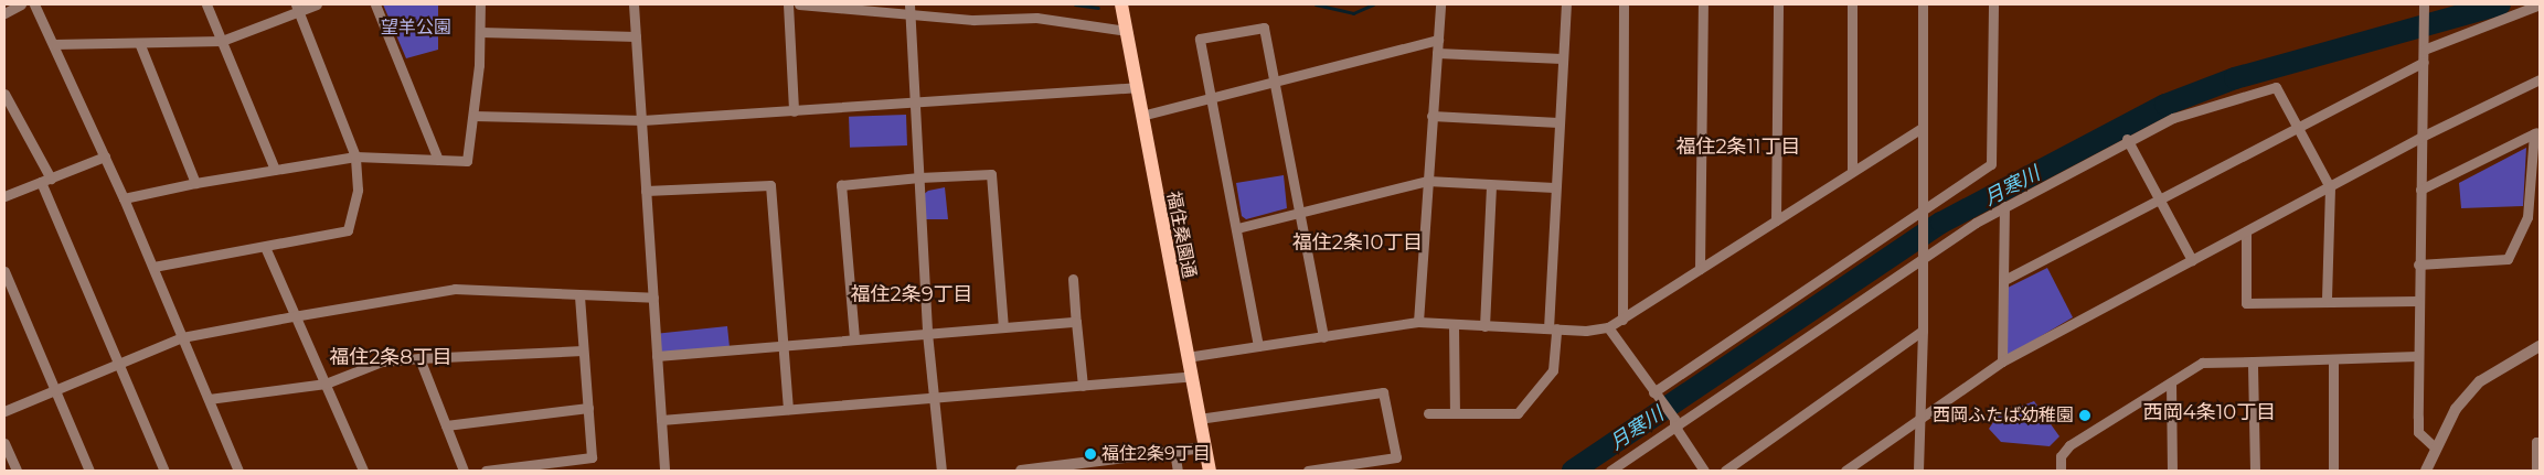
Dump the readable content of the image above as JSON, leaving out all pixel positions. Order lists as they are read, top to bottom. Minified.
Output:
{"streets":{"main road":["福住桑園通"]},"districts":["福住2条11丁目","福住2条10丁目","福住2条9丁目","福住2条8丁目","西岡4条10丁目"],"water":["月寒川"],"parks":["望羊公園"],"places":["西岡ふたば幼稚園","福住2条9丁目"]}
